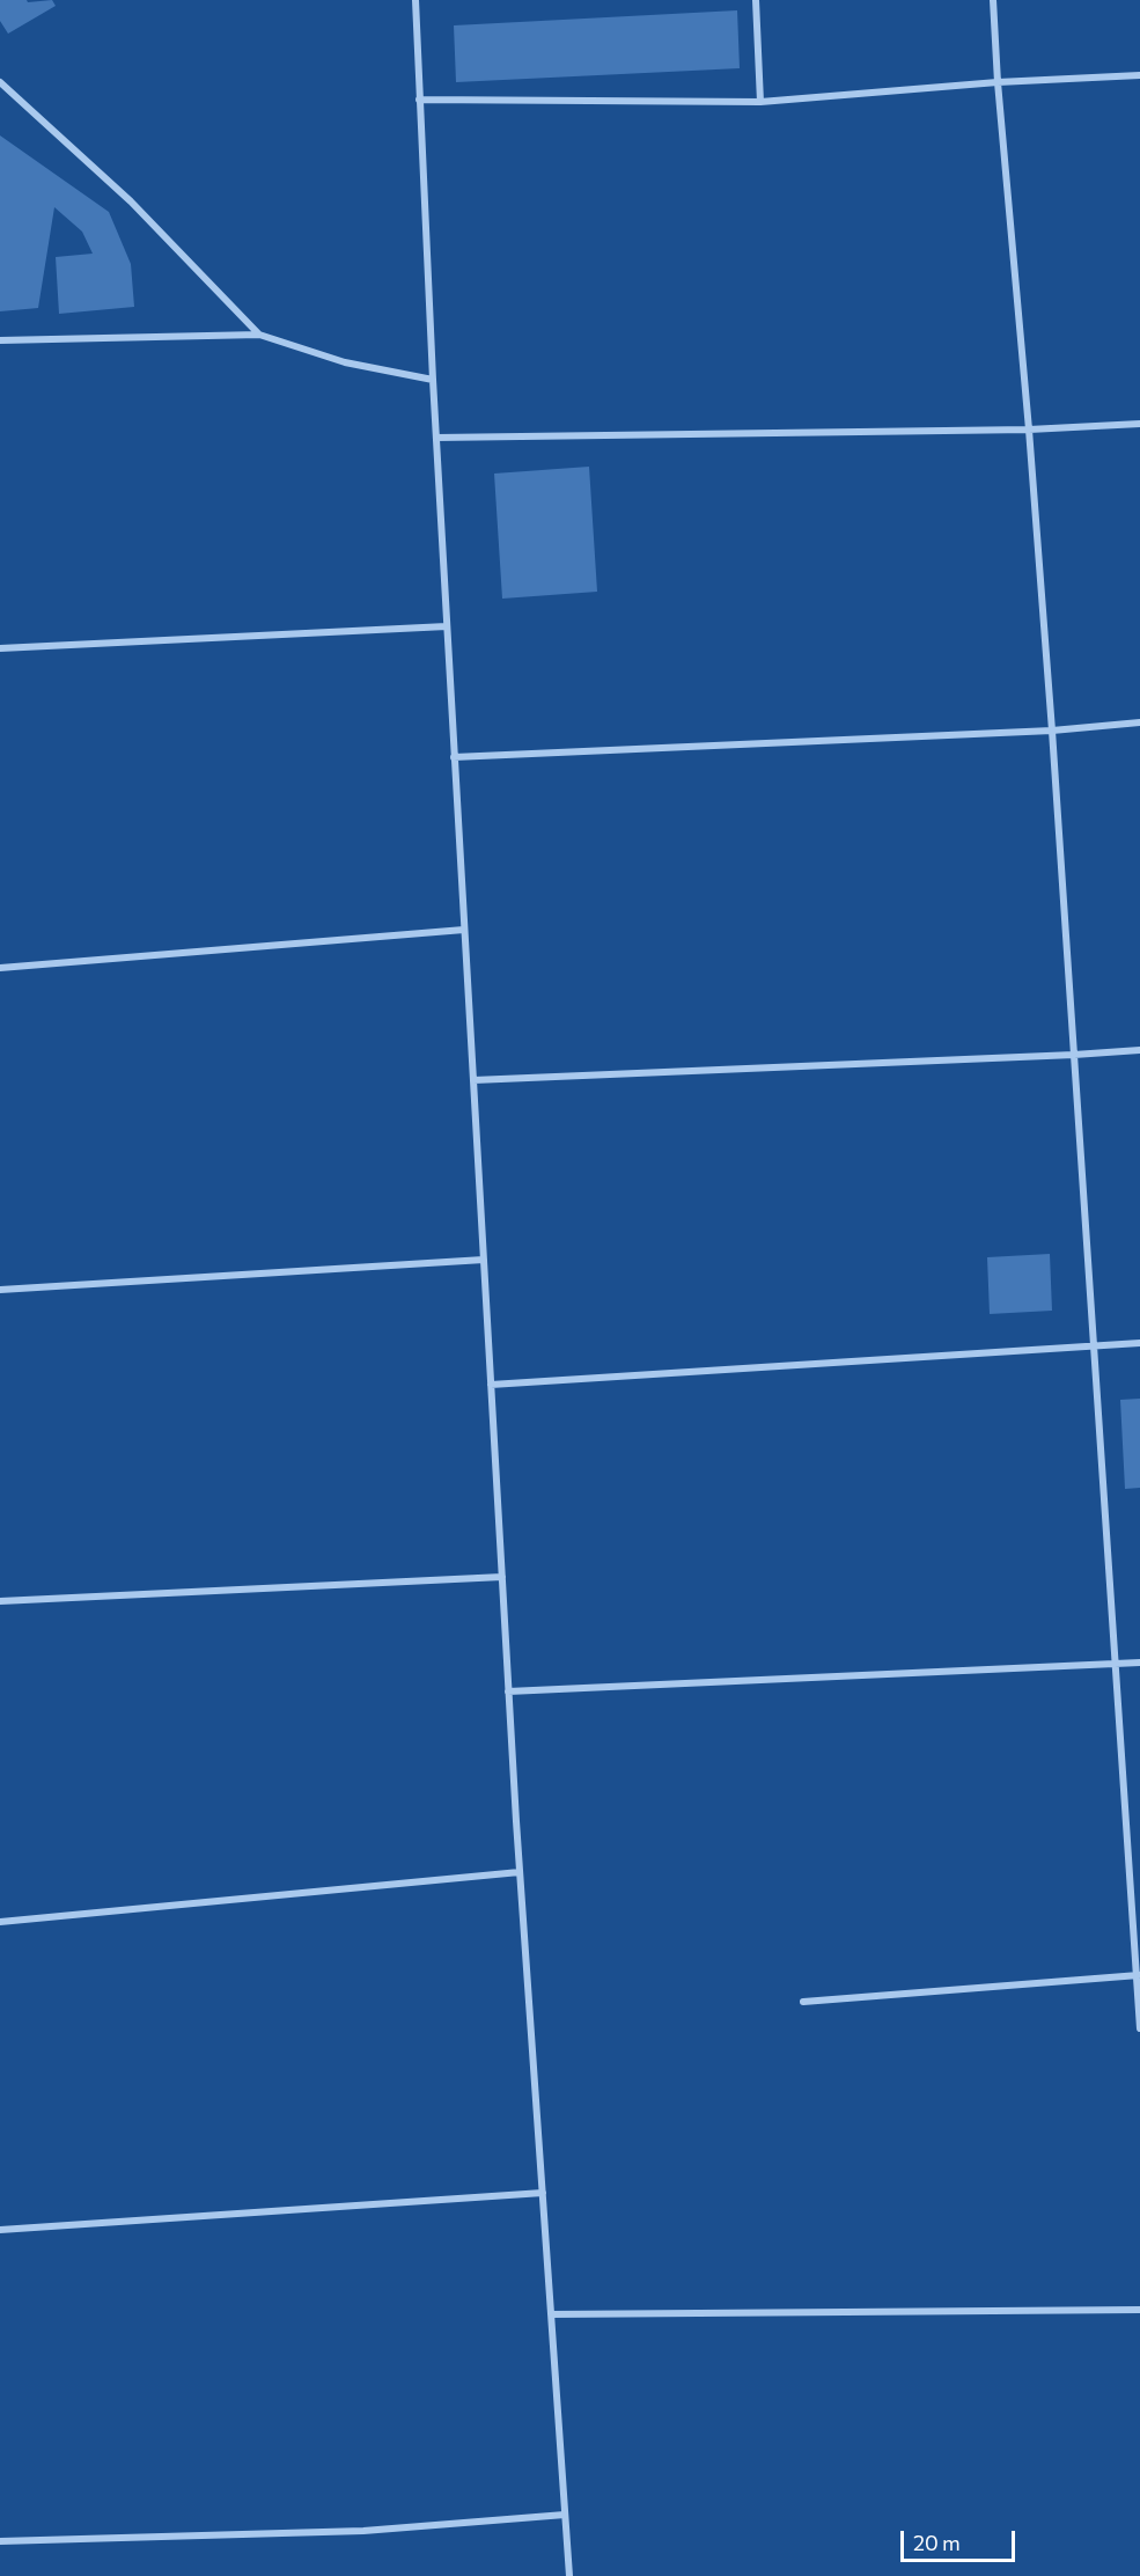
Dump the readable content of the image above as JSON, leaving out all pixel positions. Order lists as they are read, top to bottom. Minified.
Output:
{"scale_bar":"20 m"}
